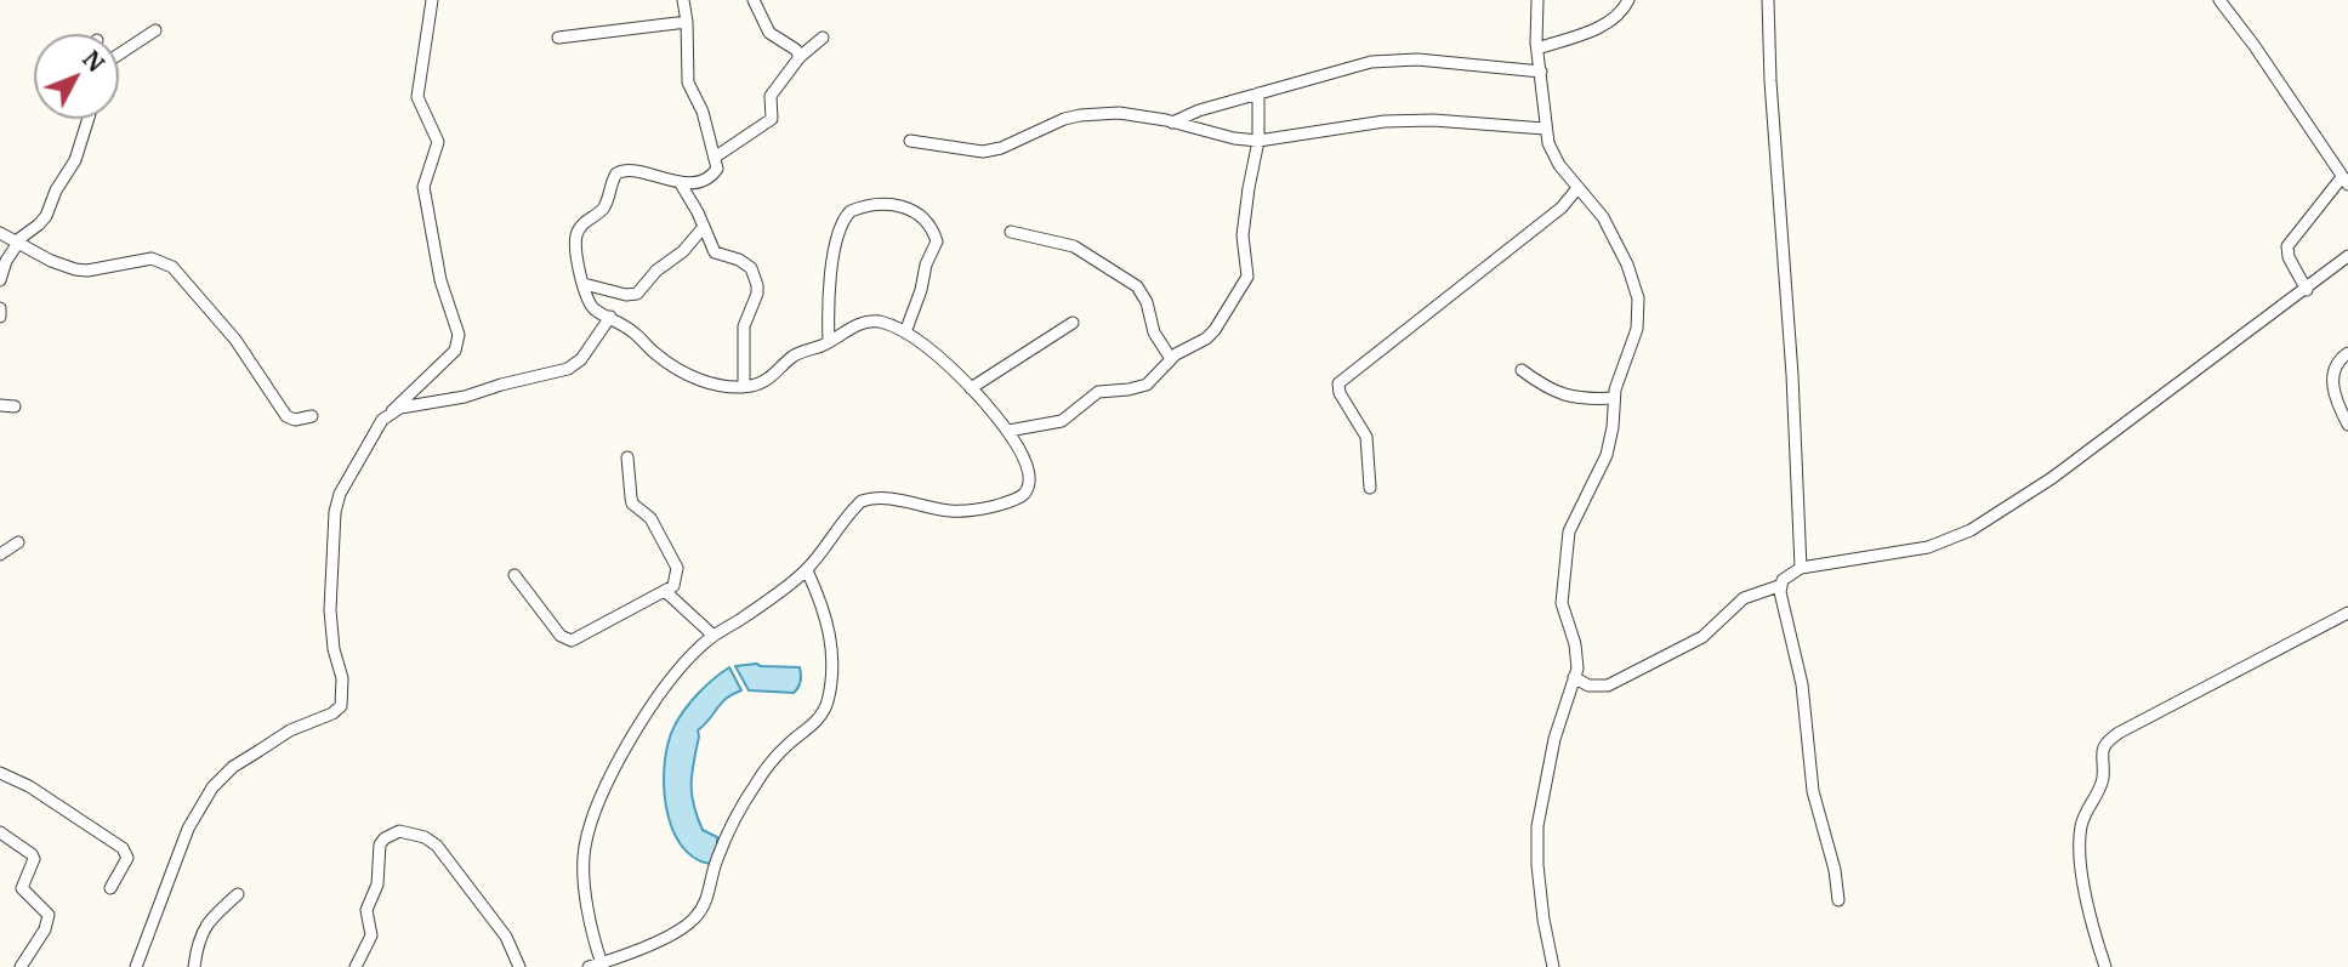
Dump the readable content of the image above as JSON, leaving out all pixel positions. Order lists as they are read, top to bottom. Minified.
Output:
{"north":"top right"}
